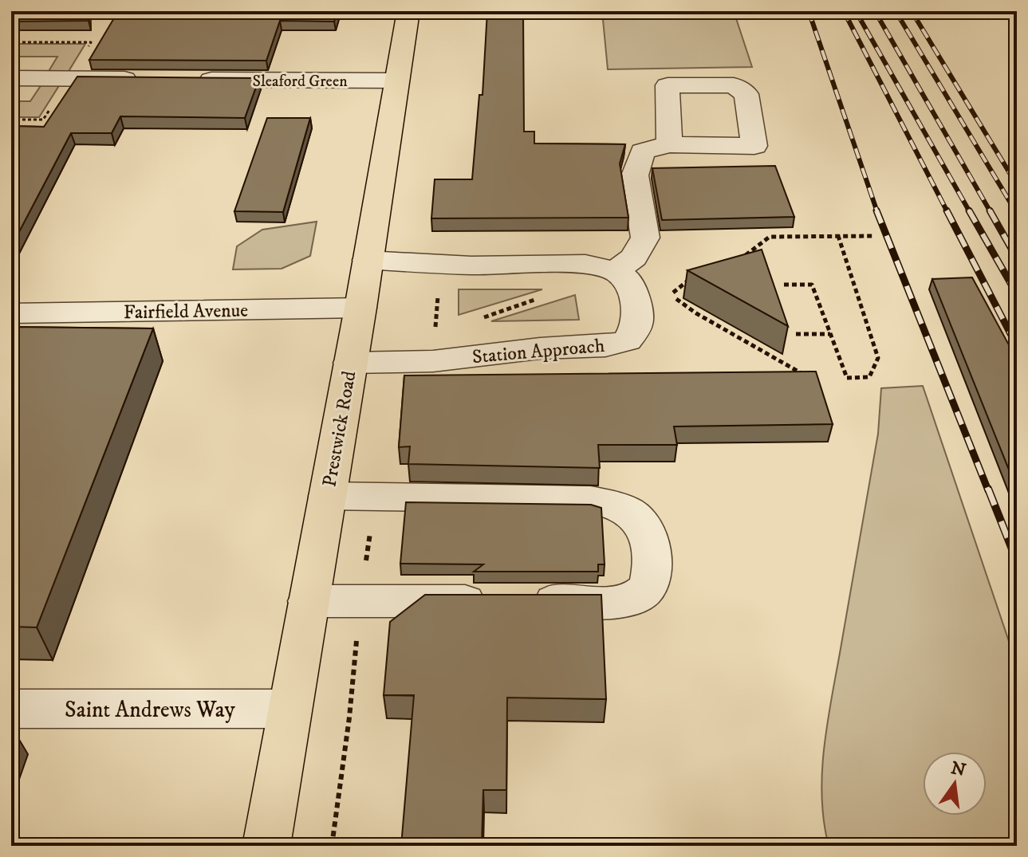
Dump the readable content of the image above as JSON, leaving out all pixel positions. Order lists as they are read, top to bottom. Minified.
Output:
{"streets":{"main road":["Prestwick Road"],"street":["Sleaford Green","Fairfield Avenue","Station Approach","Saint Andrews Way"]},"crossings":[["Sleaford Green","Prestwick Road"],["Fairfield Avenue","Prestwick Road"],["Station Approach","Prestwick Road"],["Prestwick Road","Saint Andrews Way"]],"north":"top"}
